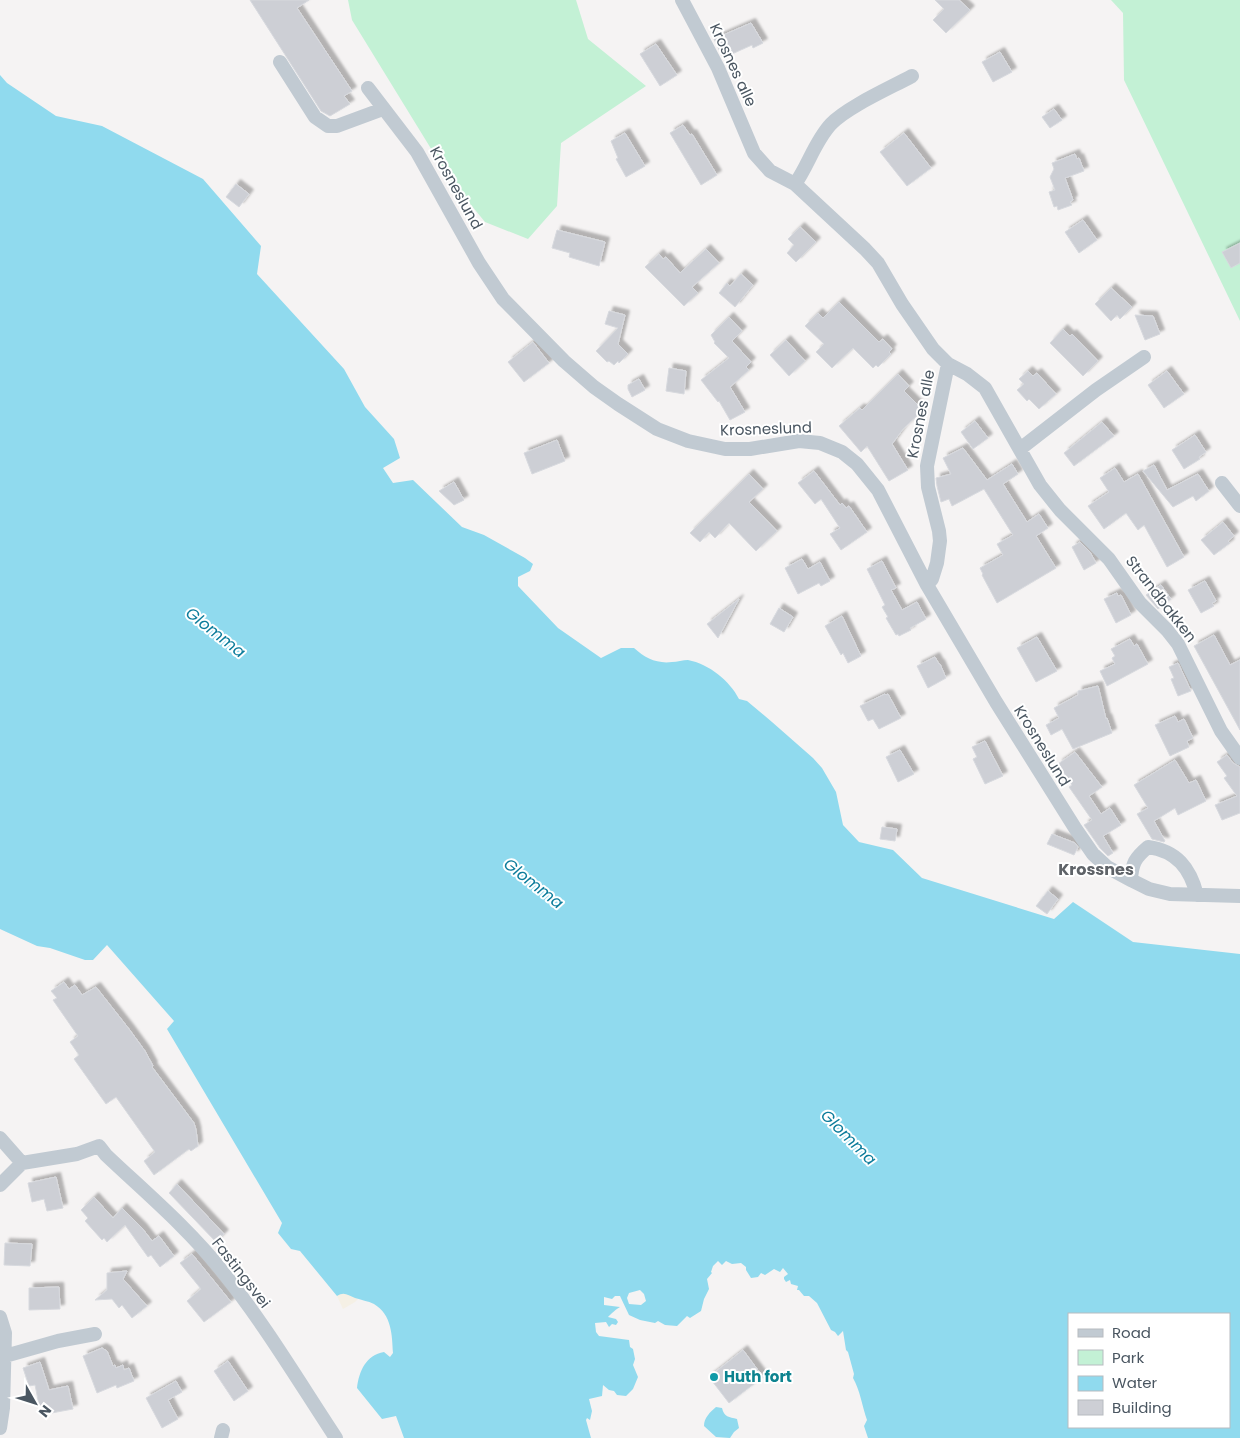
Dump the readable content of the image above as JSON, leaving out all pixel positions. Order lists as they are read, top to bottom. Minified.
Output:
{"streets":{"street":["Krosnes alle","Krosneslund","Strandbakken","Fastingsvei"]},"crossings":[["Krosnes alle","Krosneslund"],["Krosnes alle","Strandbakken"]],"districts":["Krossnes"],"water":["Glomma"],"places":["Huth fort"],"legend":["Road","Park","Water","Building"],"north":"bottom right"}
